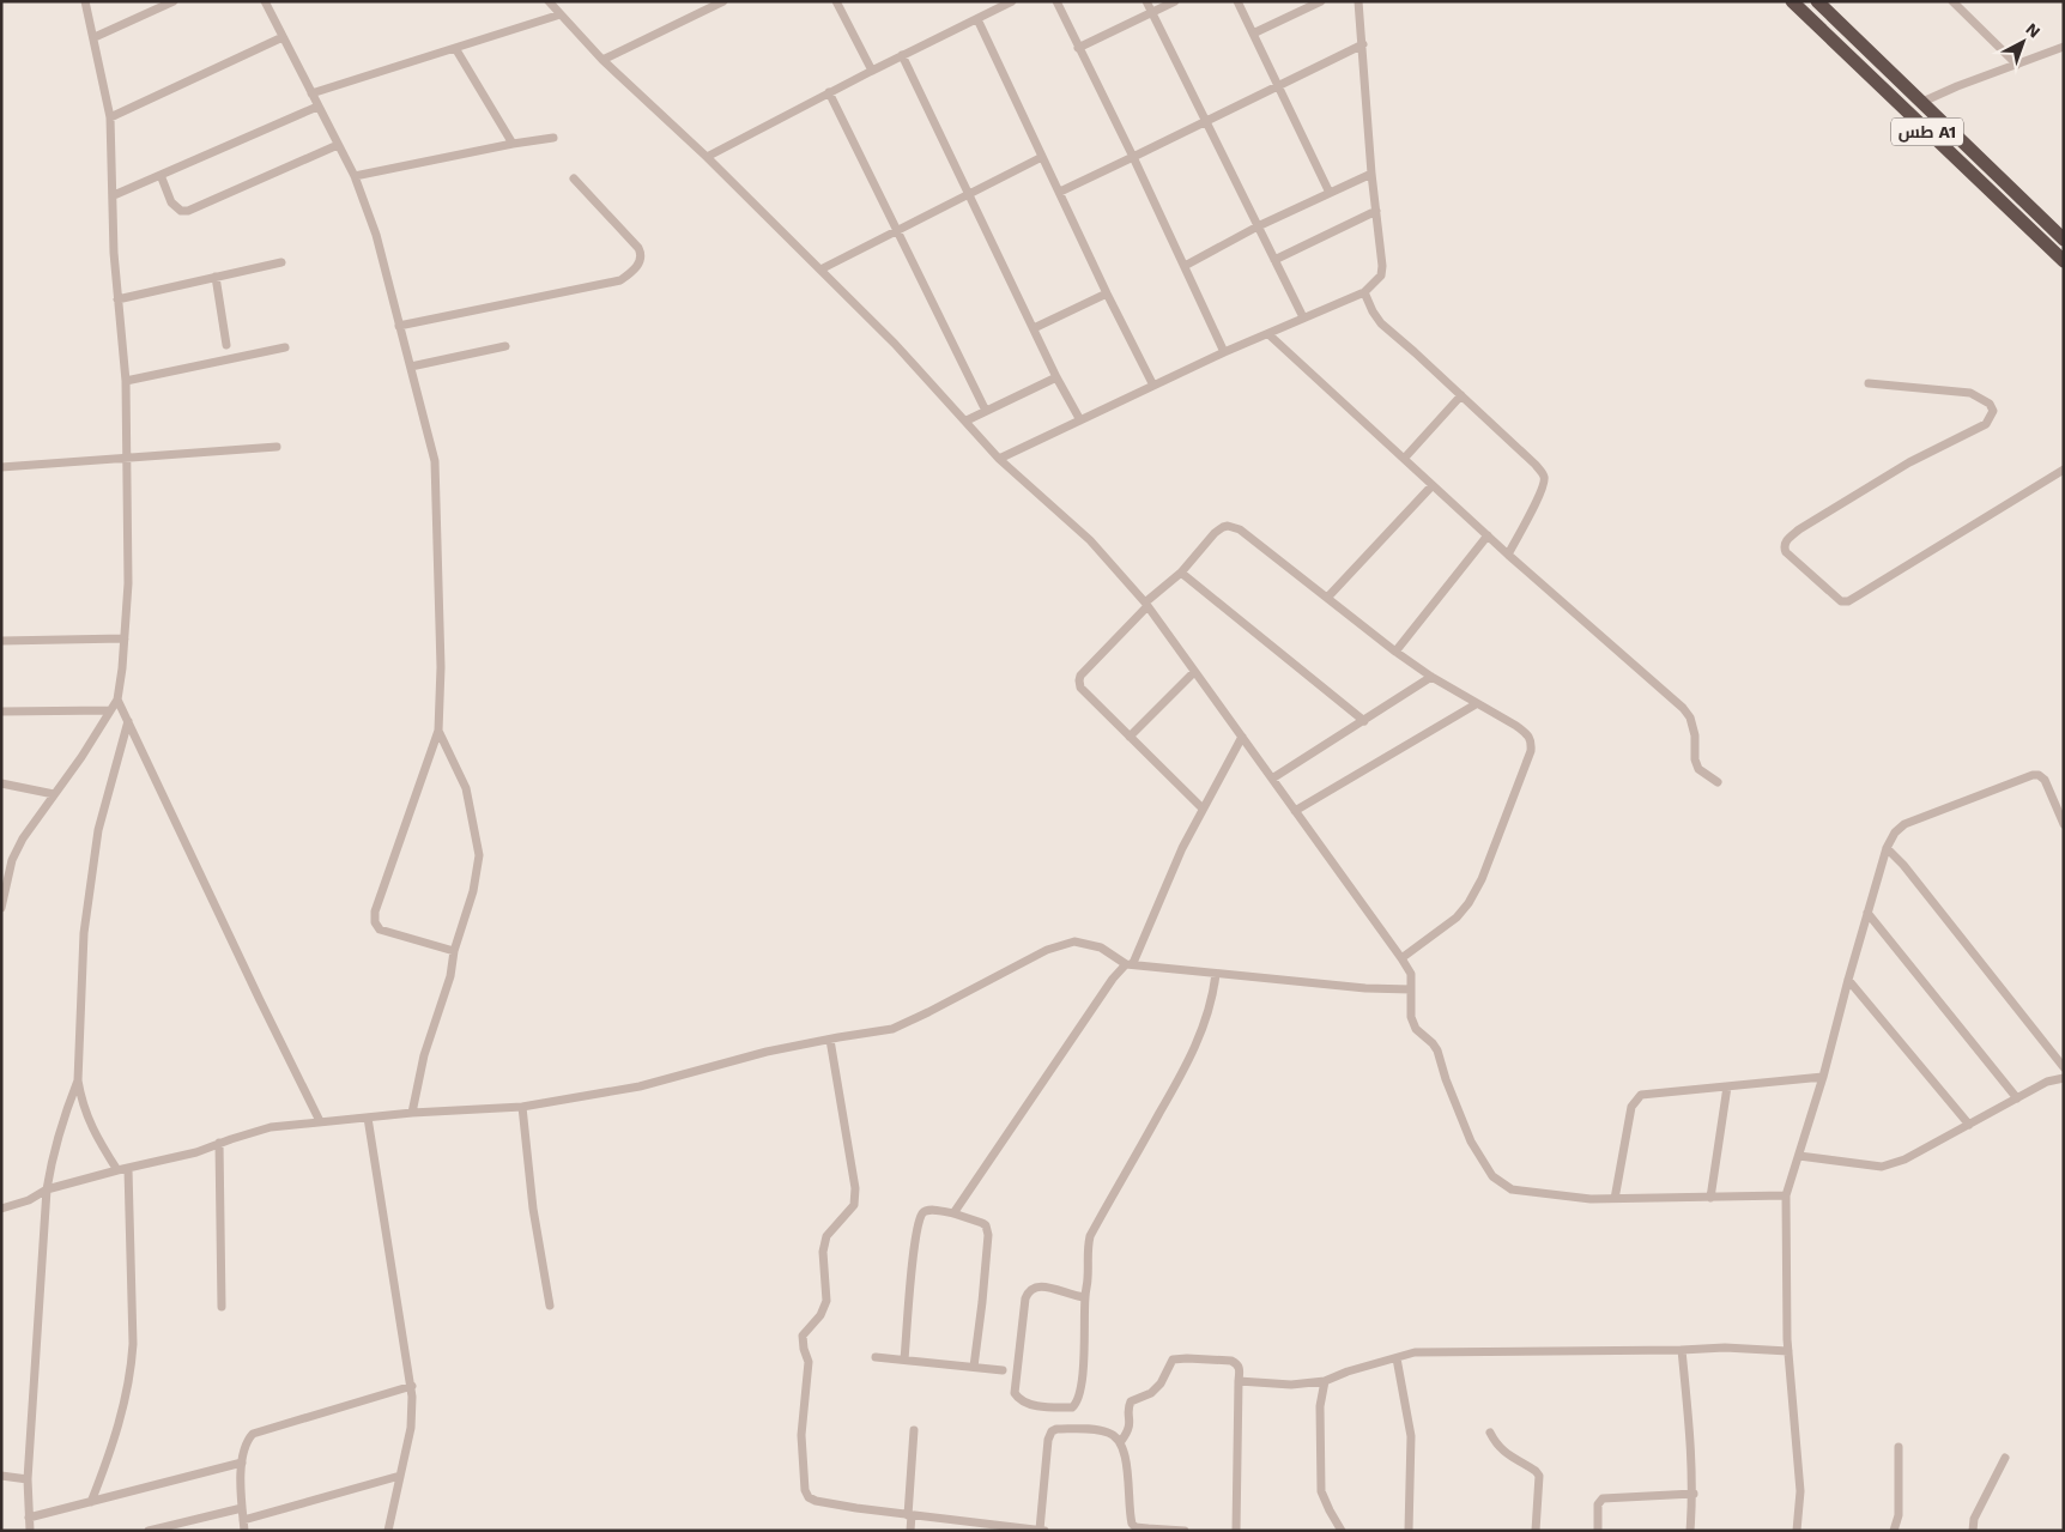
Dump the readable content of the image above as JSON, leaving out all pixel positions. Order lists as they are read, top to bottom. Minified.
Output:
{"streets":{"highway":["طس A1"]},"north":"top right"}
